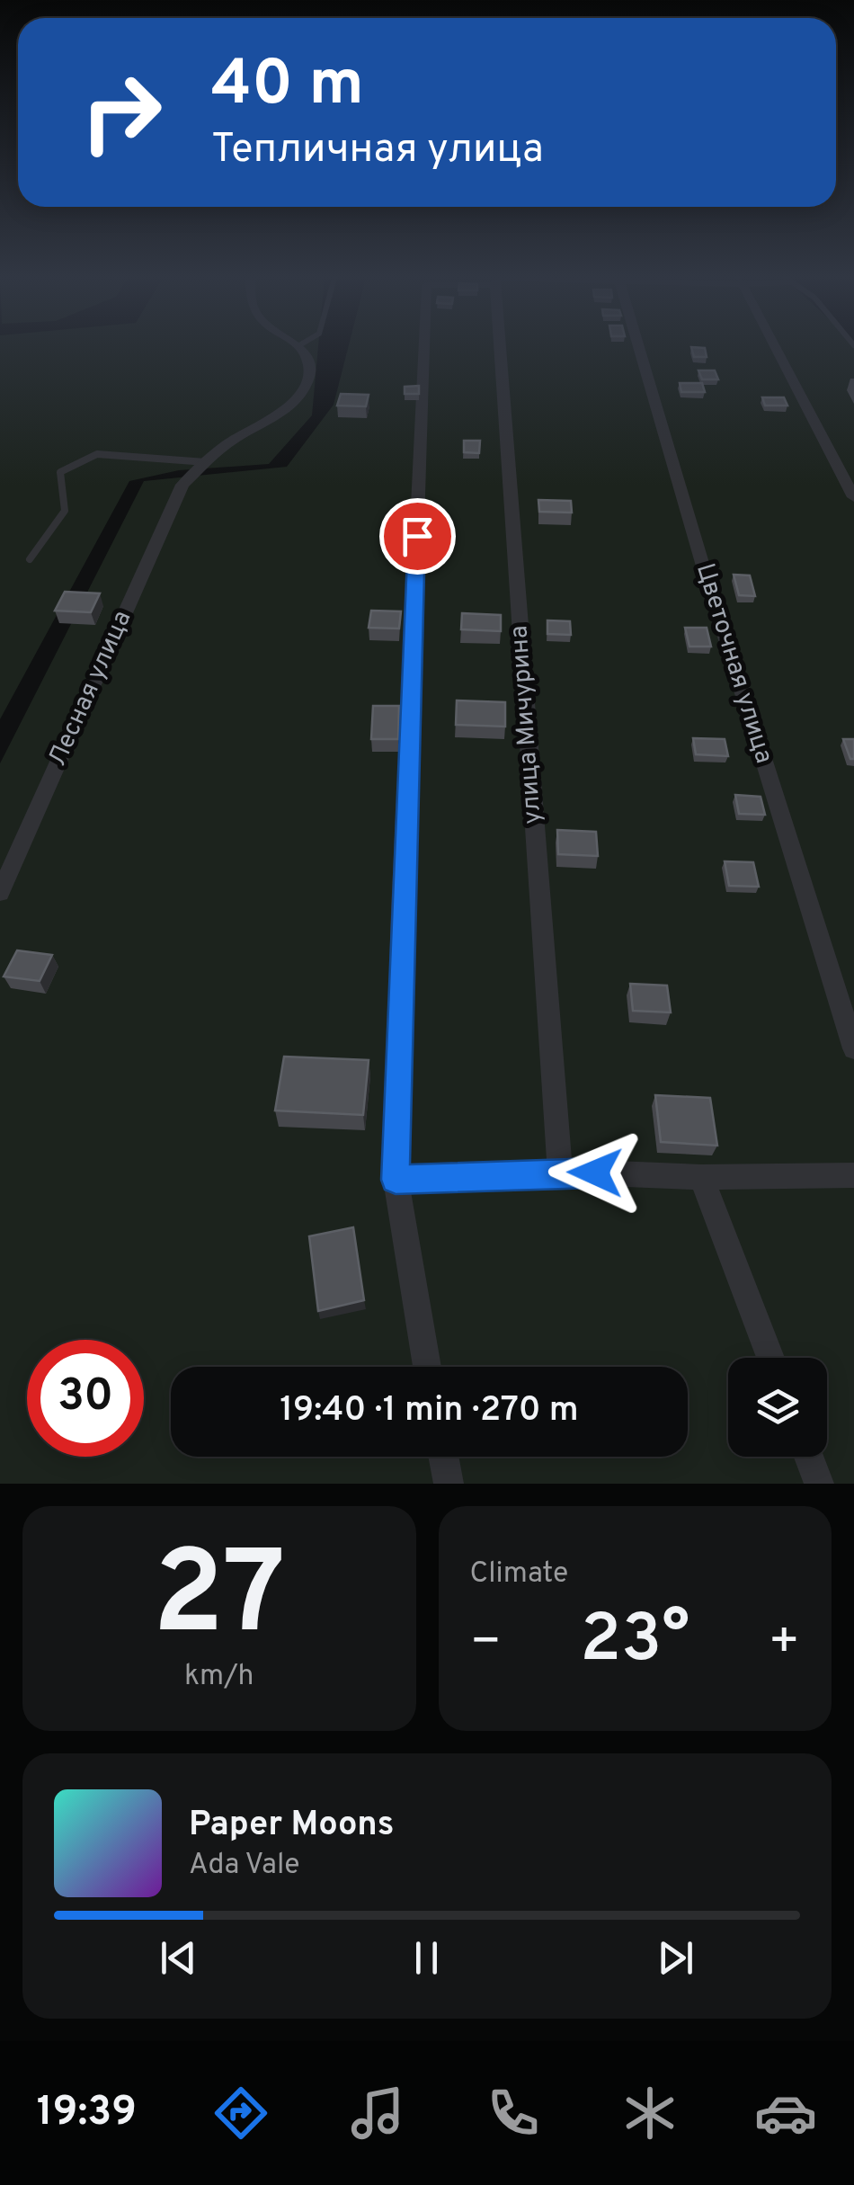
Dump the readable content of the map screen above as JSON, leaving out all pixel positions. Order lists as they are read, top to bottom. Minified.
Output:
{"streets":{"street":["Цветочная улица","Лесная улица","улица Мичурина"]},"page":{"turn":["40 m","Тепличная улица"],"limit":"30","trip":"19:40 · 1 min · 270 m","tile":[["27","km/h"],"Climate"],"heat":["−","23°","+"],"song":["Paper Moons","Ada Vale"],"tabs":"19:39"}}
